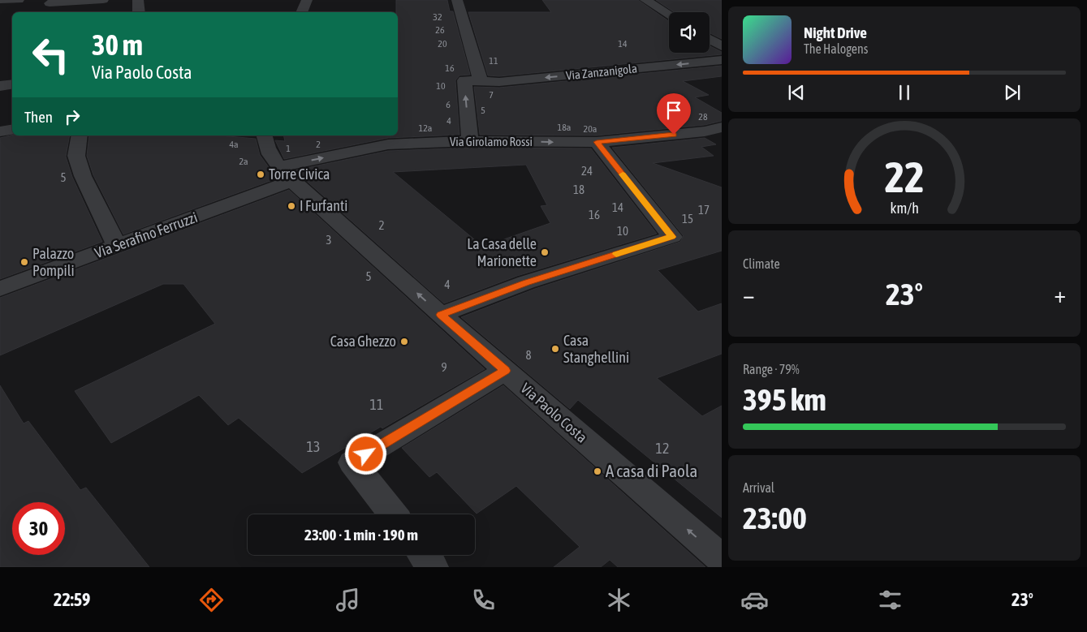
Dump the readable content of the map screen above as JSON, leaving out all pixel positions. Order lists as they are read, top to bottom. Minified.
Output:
{"streets":{"street":["Via Zanzanigola","Via Girolamo Rossi","Via Serafino Ferruzzi","Via Paolo Costa"]},"crossings":[["Via Zanzanigola","Via Girolamo Rossi"],["Via Girolamo Rossi","Via Serafino Ferruzzi"],["Via Girolamo Rossi","Via Paolo Costa"],["Via Serafino Ferruzzi","Via Paolo Costa"]],"one_way":["Via Girolamo Rossi","Via Paolo Costa"],"places":["Torre Civica","I Furfanti","La Casa delle Marionette","Palazzo Pompili","Casa Ghezzo","Casa Stanghellini","A casa di Paola"],"house_numbers":["32","26","20","14","11","16","10","7","6","5","28","4","18a","12a","20a","4a","2","1","2a","24","5","18","14","17","16","15","2","10","3","5","4","8","9","11","13","12"],"page":{"turn":["30 m","Via Paolo Costa"],"song":["Night Drive","The Halogens"],"then":"Then","tile":["Climate",["Range · 79%","395 km"],["Arrival","23:00"]],"heat":["−","23°","+"],"limit":"30","trip":"23:00 · 1 min · 190 m","tabs":["22:59","23°"],"gauge":["22","km/h"]}}
